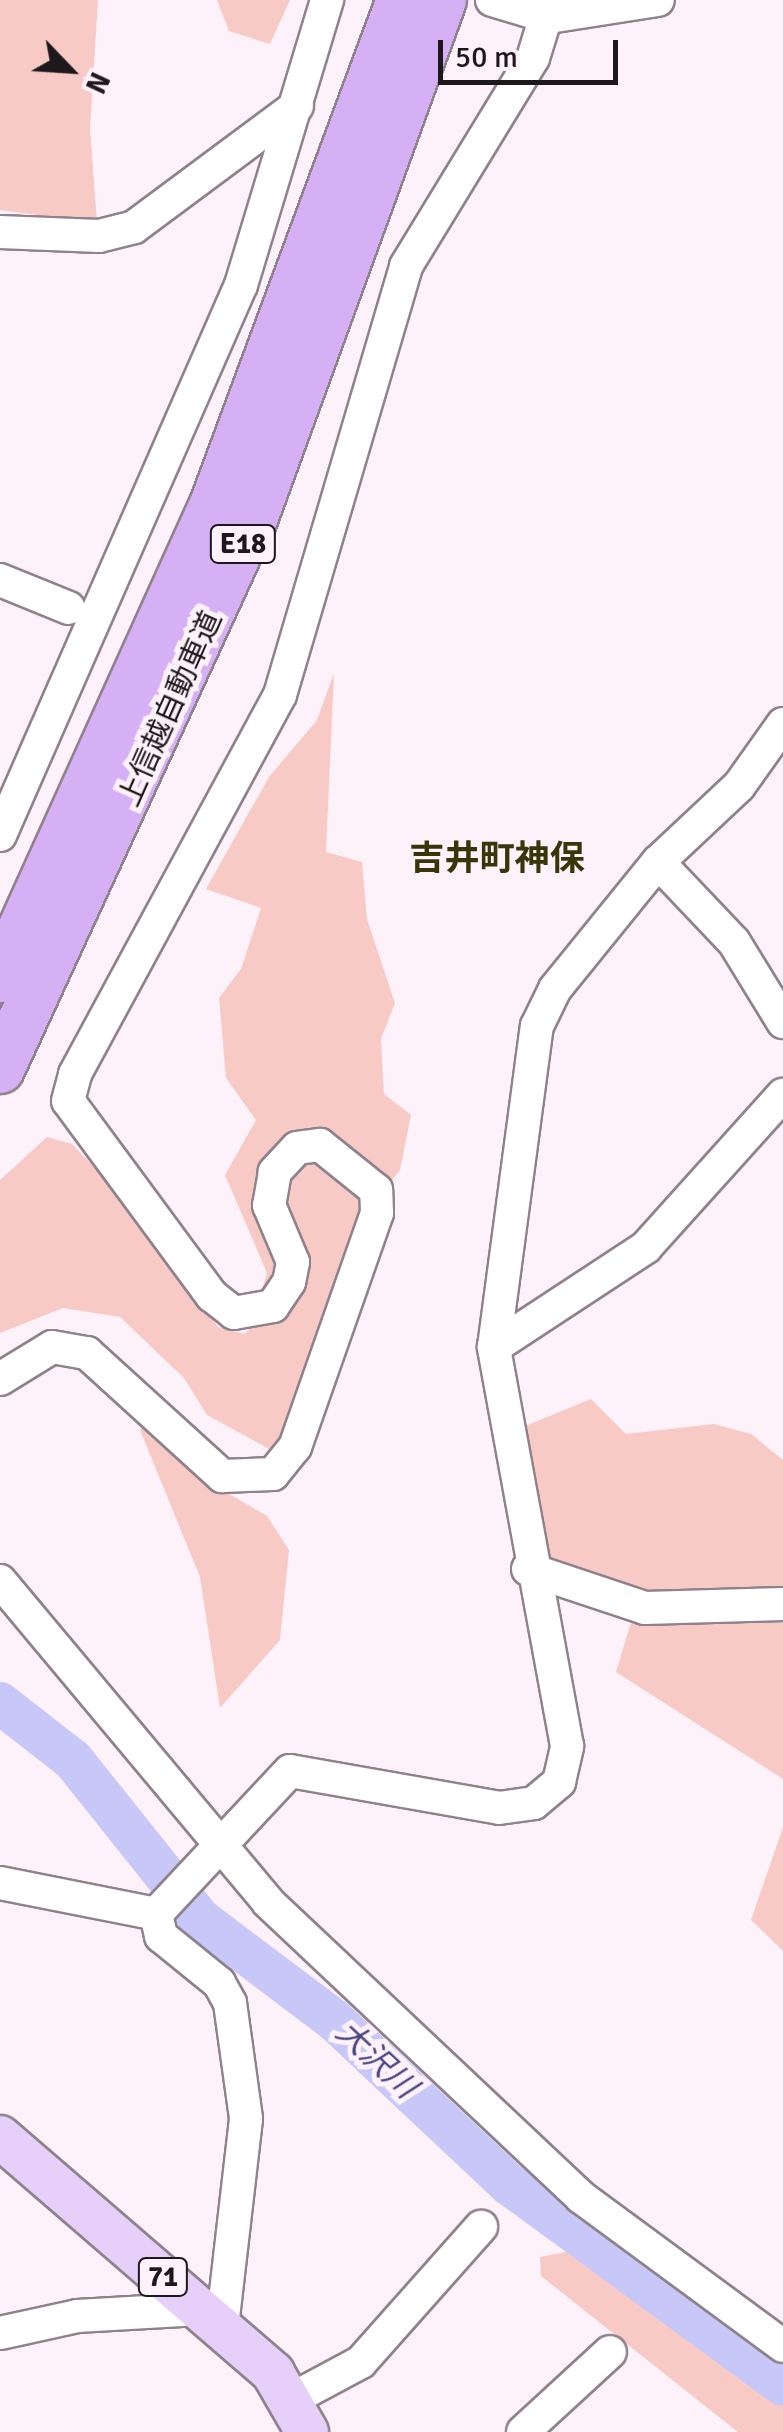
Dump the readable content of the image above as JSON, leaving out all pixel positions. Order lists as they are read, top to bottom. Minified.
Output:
{"streets":{"highway":["E18","上信越自動車道"],"main road":["71"]},"districts":["吉井町神保"],"water":["大沢川"],"scale_bar":"50 m","north":"bottom right"}
